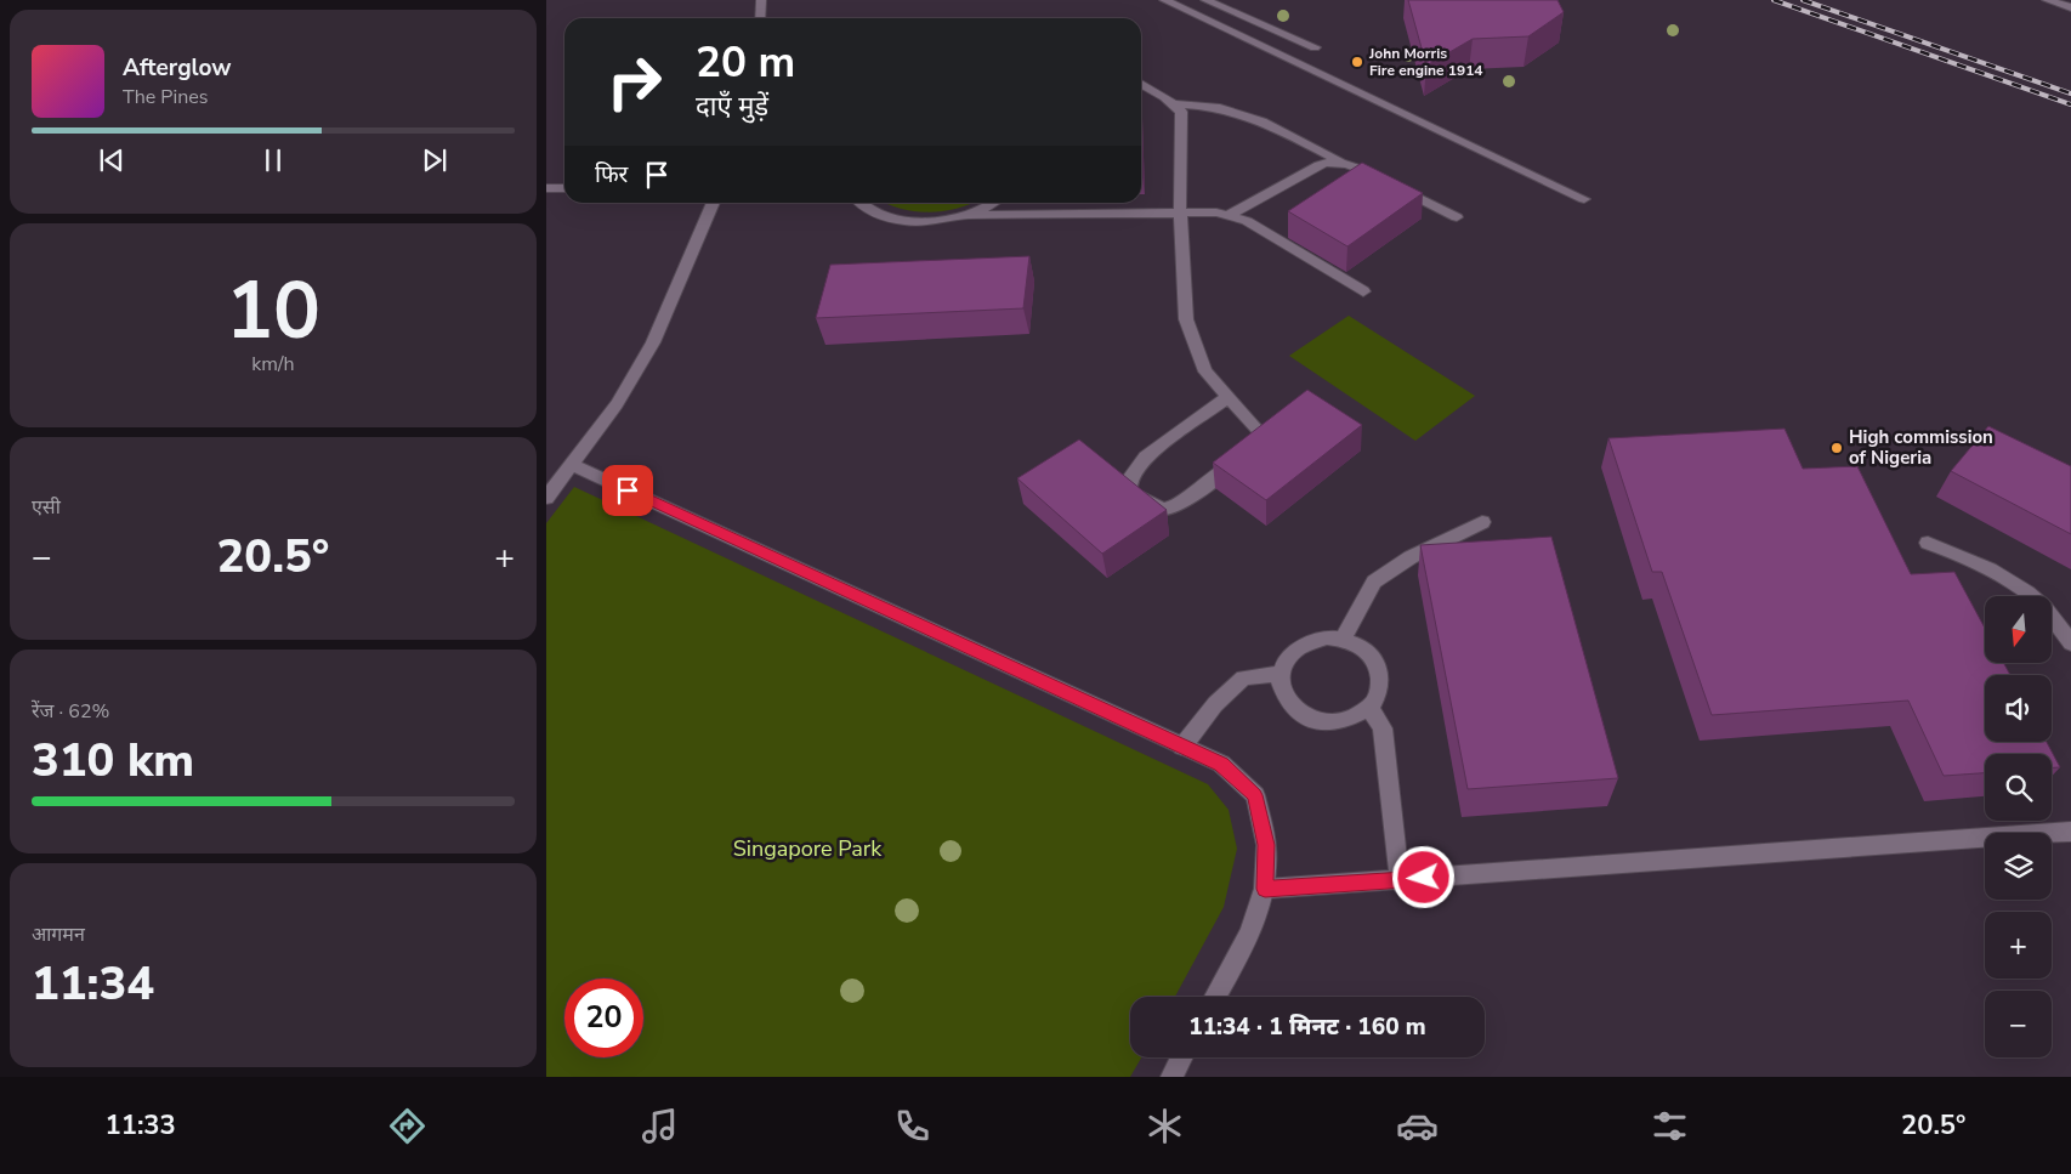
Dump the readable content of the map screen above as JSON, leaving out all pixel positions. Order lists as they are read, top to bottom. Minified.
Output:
{"parks":["Singapore Park"],"places":["John Morris Fire engine 1914","High commission of Nigeria"],"north":"bottom","page":{"turn":["20 m","दाएँ मुड़ें"],"song":["Afterglow","The Pines"],"then":"फिर","tile":[["10","km/h"],"एसी",["रेंज · 62%","310 km"],["आगमन","11:34"]],"heat":["−","20.5°","+"],"map_buttons":["+","−"],"limit":"20","trip":"11:34 · 1 मिनट · 160 m","tabs":["11:33","20.5°"]}}
